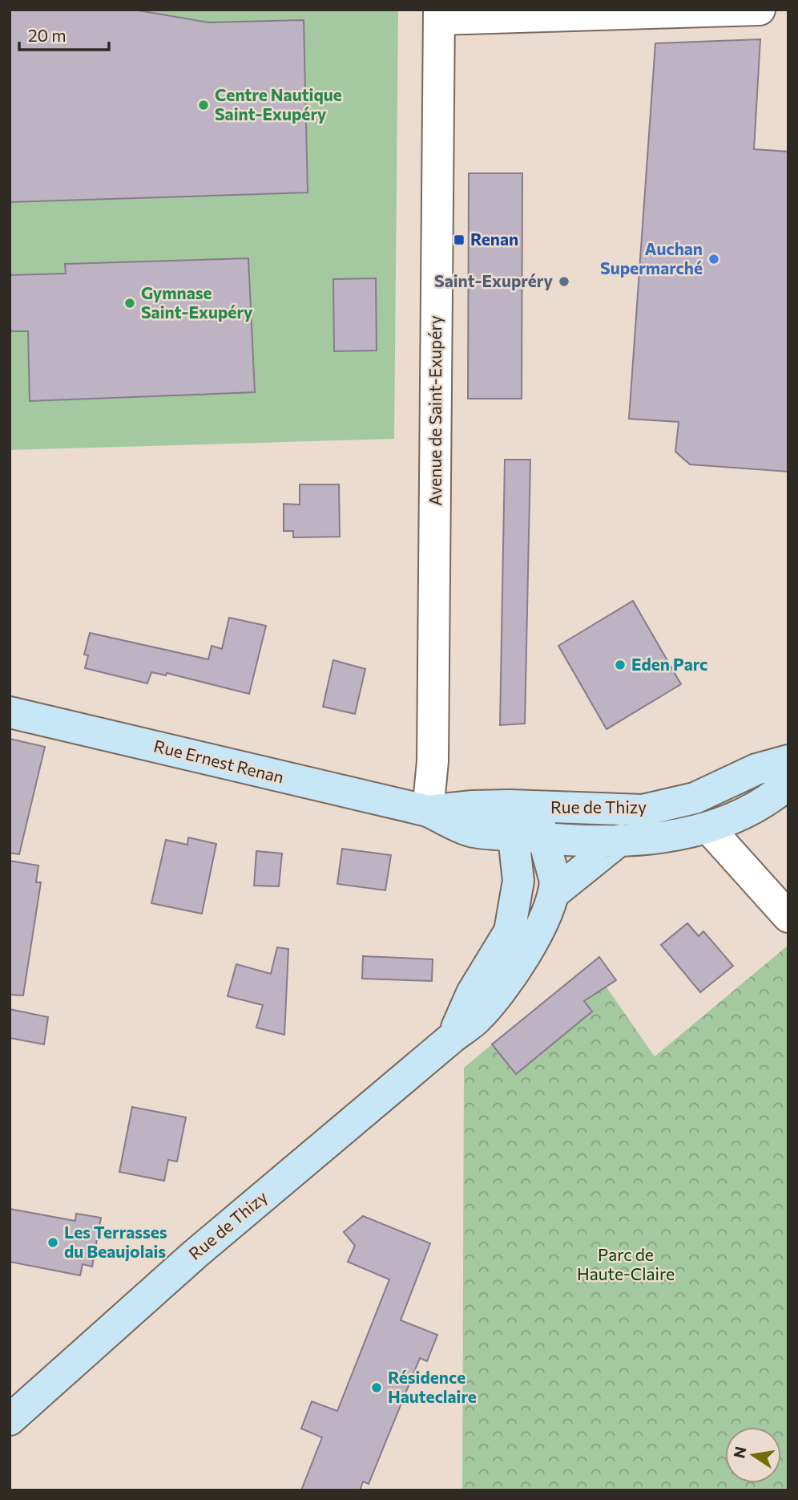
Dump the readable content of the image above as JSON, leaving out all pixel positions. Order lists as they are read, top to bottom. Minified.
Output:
{"streets":{"main road":["Rue Ernest Renan","Rue de Thizy"],"street":["Avenue de Saint-Exupéry"]},"crossings":[["Avenue de Saint-Exupéry","Rue Ernest Renan"],["Rue Ernest Renan","Rue de Thizy"]],"parks":["Parc de Haute-Claire"],"places":{"other":["Centre Nautique Saint-Exupéry","Auchan Supermarché","Saint-Exupréry","Gymnase Saint-Exupéry","Eden Parc","Les Terrasses du Beaujolais","Résidence Hauteclaire"],"transit":["Renan"]},"scale_bar":"20 m","north":"left"}
